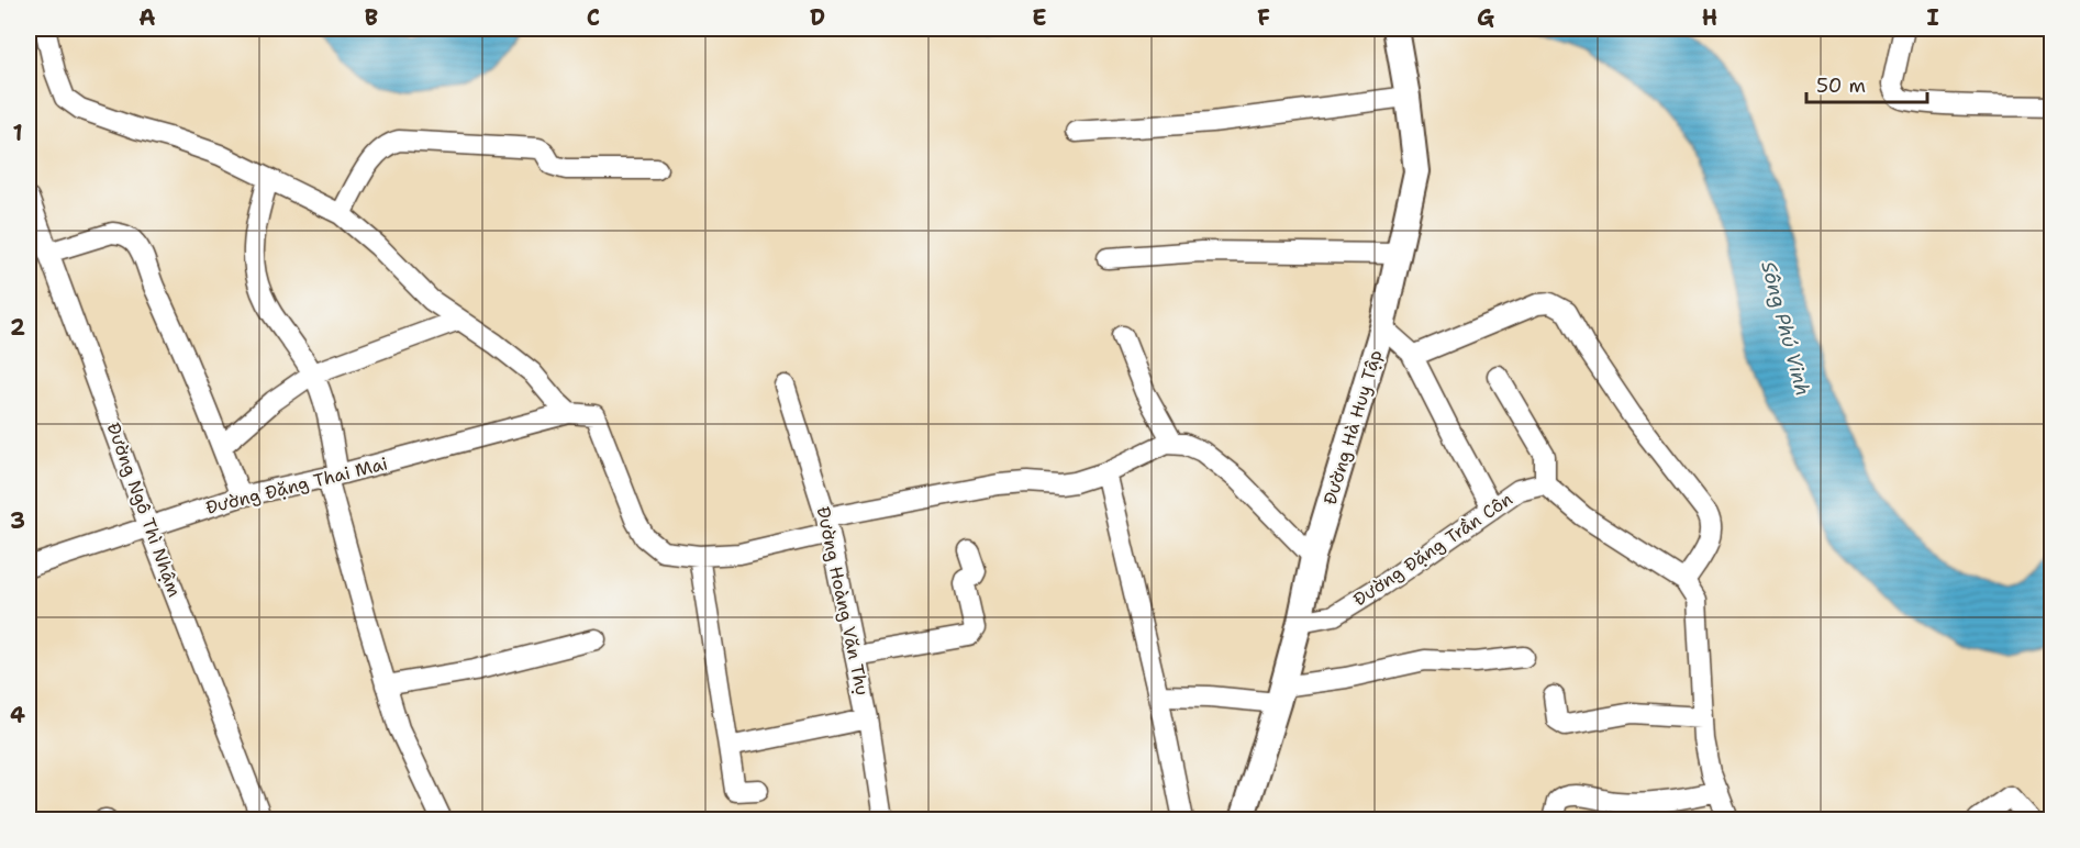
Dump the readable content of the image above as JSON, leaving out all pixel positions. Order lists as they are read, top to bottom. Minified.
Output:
{"streets":{"main road":["Đường Hà Huy Tập"],"street":["Đường Đặng Thai Mai","Đường Ngô Thì Nhậm","Đường Đặng Trần Côn","Đường Hoàng Văn Thụ"]},"crossings":[["Đường Hà Huy Tập","Đường Đặng Trần Côn"],["Đường Đặng Thai Mai","Đường Ngô Thì Nhậm"]],"water":["Sông Phú Vinh"],"scale_bar":"50 m","grid":{"columns":["A","B","C","D","E","F","G","H","I"],"rows":["1","2","3","4"]}}
